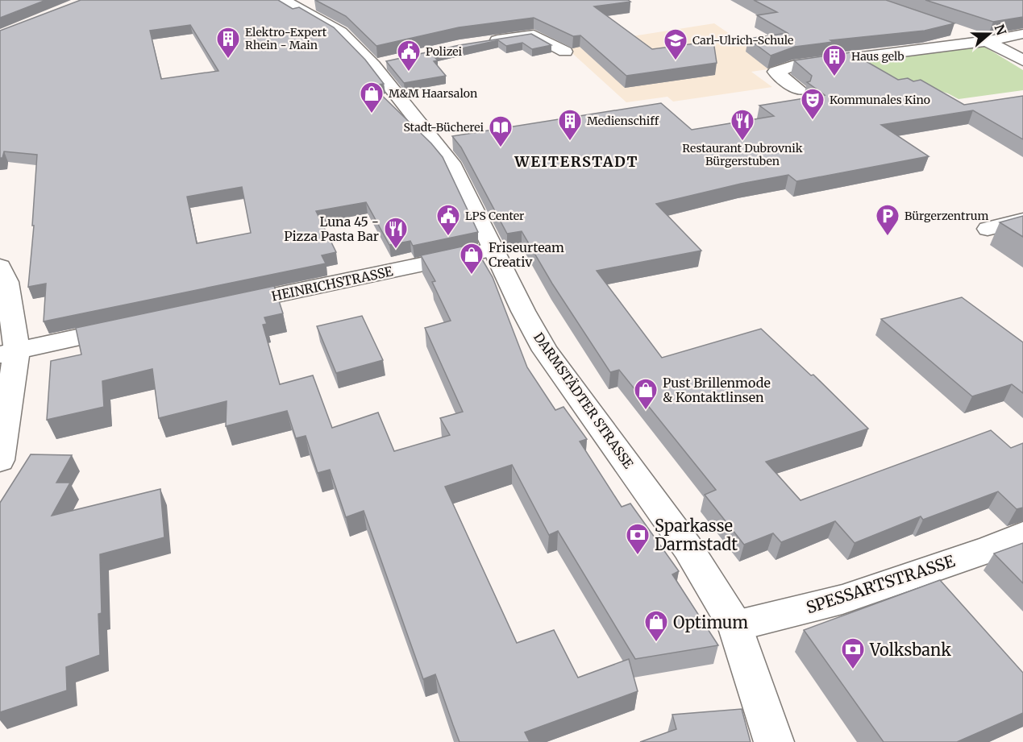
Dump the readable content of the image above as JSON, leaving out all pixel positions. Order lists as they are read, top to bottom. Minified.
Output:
{"streets":{"street":["HEINRICHSTRASSE","DARMSTÄDTER STRASSE","SPESSARTSTRASSE"]},"crossings":[["HEINRICHSTRASSE","DARMSTÄDTER STRASSE"],["DARMSTÄDTER STRASSE","SPESSARTSTRASSE"]],"districts":["WEITERSTADT"],"places":{"building":["Elektro-Expert Rhein - Main","Haus gelb","Medienschiff"],"school or university":["Carl-Ulrich-Schule"],"public building":["Polizei","LPS Center"],"shop":["M&M Haarsalon","Friseurteam Creativ","Pust Brillenmode & Kontaktlinsen","Optimum"],"theatre":["Kommunales Kino"],"restaurant":["Restaurant Dubrovnik Bürgerstuben","Luna 45 - Pizza Pasta Bar"],"library":["Stadt-Bücherei"],"parking":["Bürgerzentrum"],"bank":["Sparkasse Darmstadt","Volksbank"]},"north":"right"}
